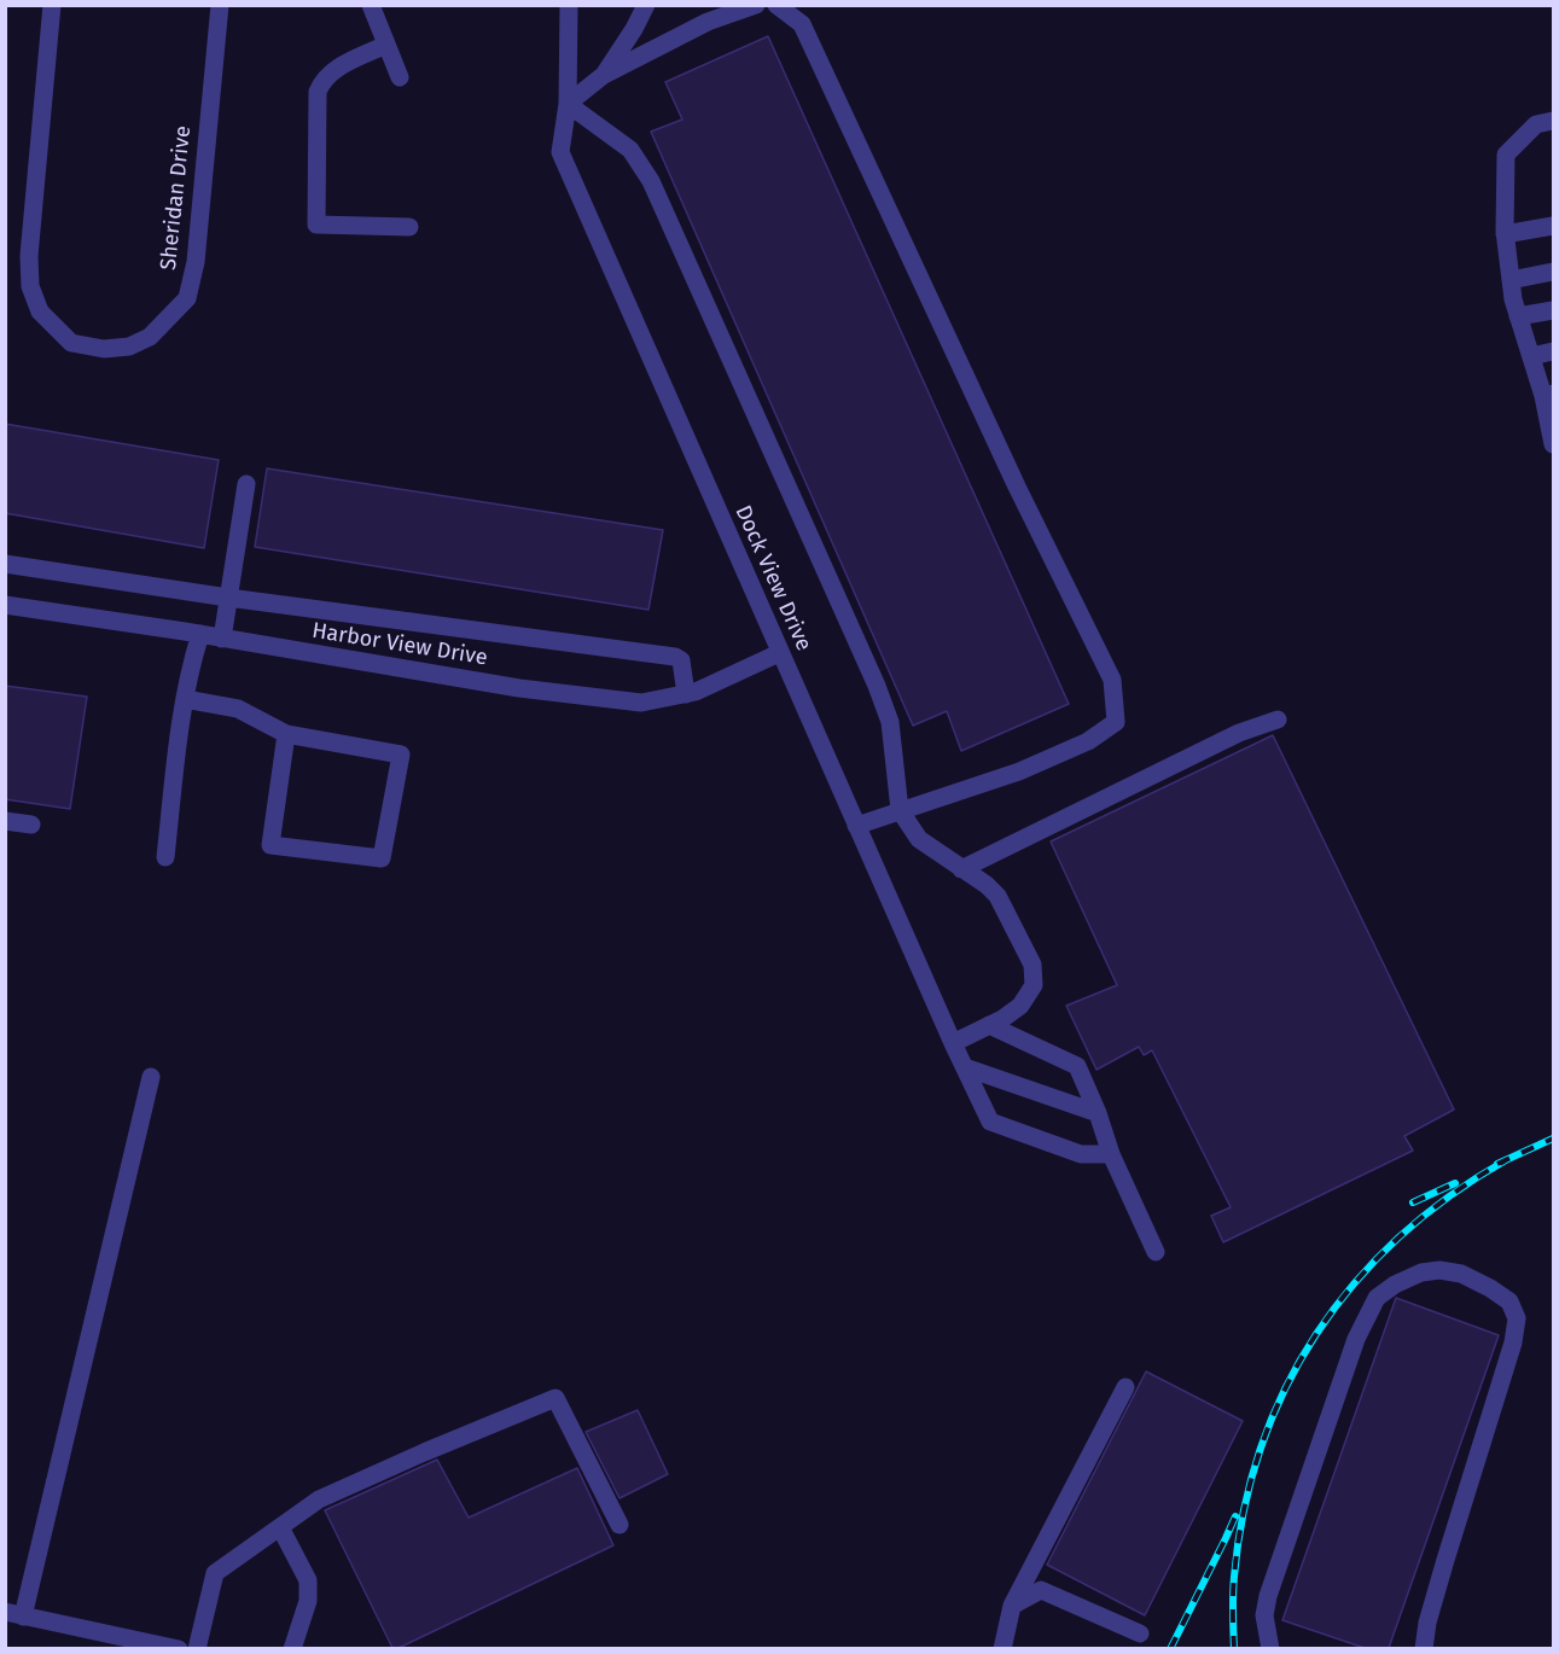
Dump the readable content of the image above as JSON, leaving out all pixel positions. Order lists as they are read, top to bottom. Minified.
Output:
{"streets":{"street":["Sheridan Drive","Dock View Drive","Harbor View Drive"]},"crossings":[["Dock View Drive","Harbor View Drive"]]}
